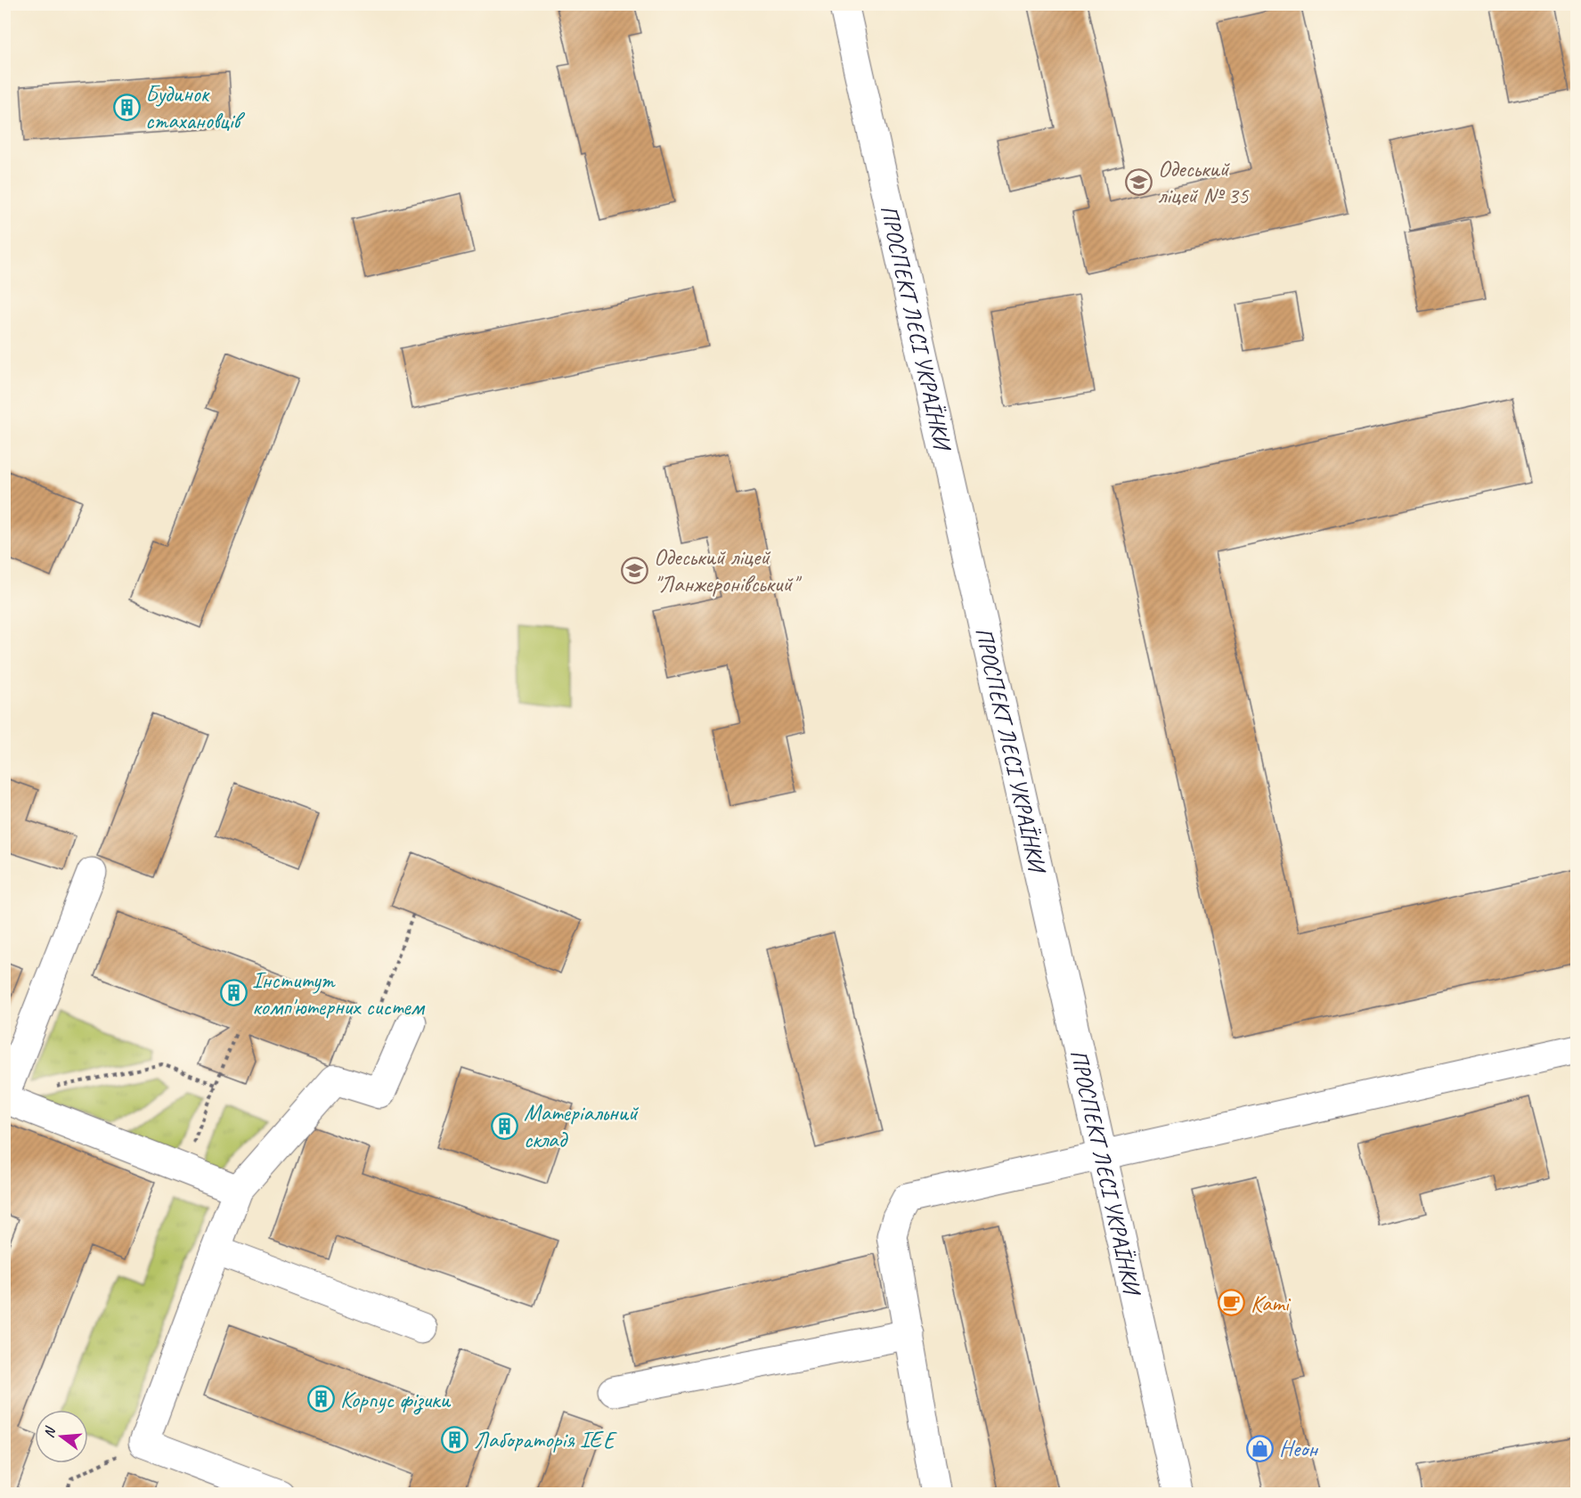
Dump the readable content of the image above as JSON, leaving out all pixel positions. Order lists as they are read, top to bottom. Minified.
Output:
{"streets":{"street":["ПРОСПЕКТ ЛЕСІ УКРАЇНКИ"]},"places":{"building":["Будинок стахановців","Інститут комп'ютерних систем","Матеріальний склад","Корпус фізики","Лабораторія ІЕЕ"],"school or university":["Одеський ліцей № 35","Одеський ліцей \"Ланжеронівський\""],"cafe":["Kami"],"shop":["Неон"]},"north":"left"}
